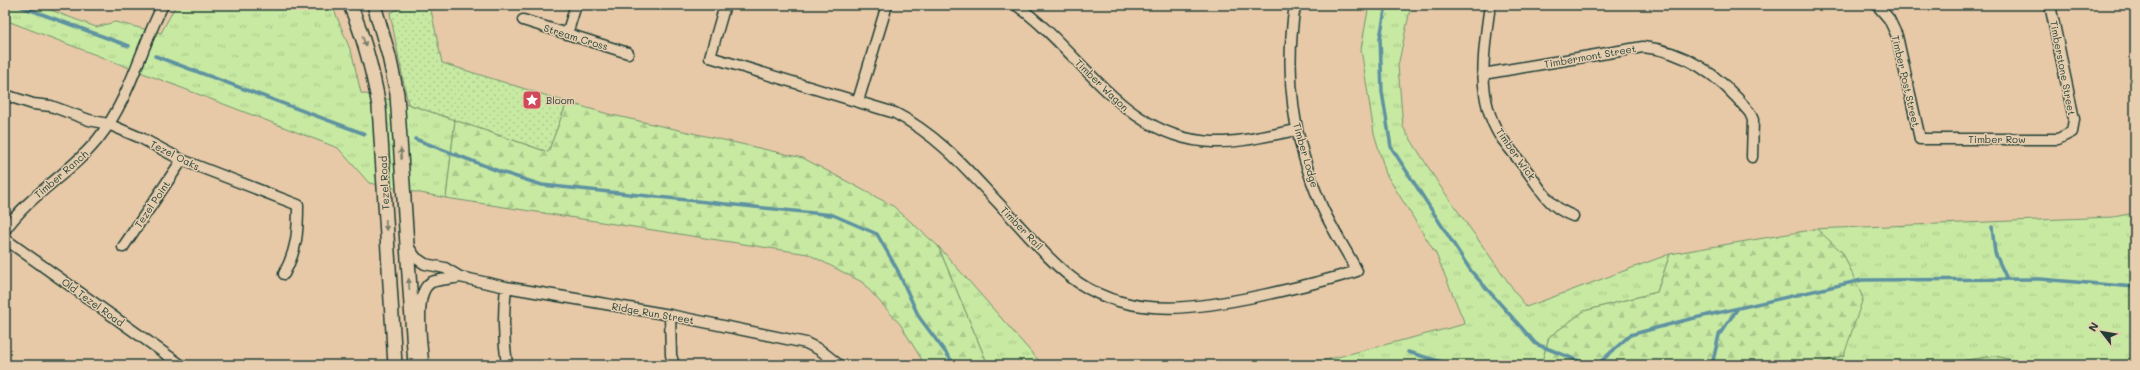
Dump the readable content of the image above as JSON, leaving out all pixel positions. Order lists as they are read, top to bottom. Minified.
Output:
{"streets":{"main road":["Tezel Road"],"street":["Stream Cross","Timbermont Street","Timberstone Street","Timber Post Street","Timber Wagon","Timber Row","Timber Wick","Tezel Oaks","Timber Lodge","Timber Ranch","Tezel Point","Timber Rail","Old Tezel Road","Ridge Run Street"]},"crossings":[["Timbermont Street","Timber Wick"],["Timberstone Street","Timber Row"],["Timber Post Street","Timber Row"],["Timber Wagon","Timber Lodge"],["Tezel Oaks","Timber Ranch"],["Tezel Oaks","Tezel Point"],["Timber Lodge","Timber Rail"],["Tezel Road","Ridge Run Street"]],"places":{"place":["Bloom"]},"north":"top left"}
